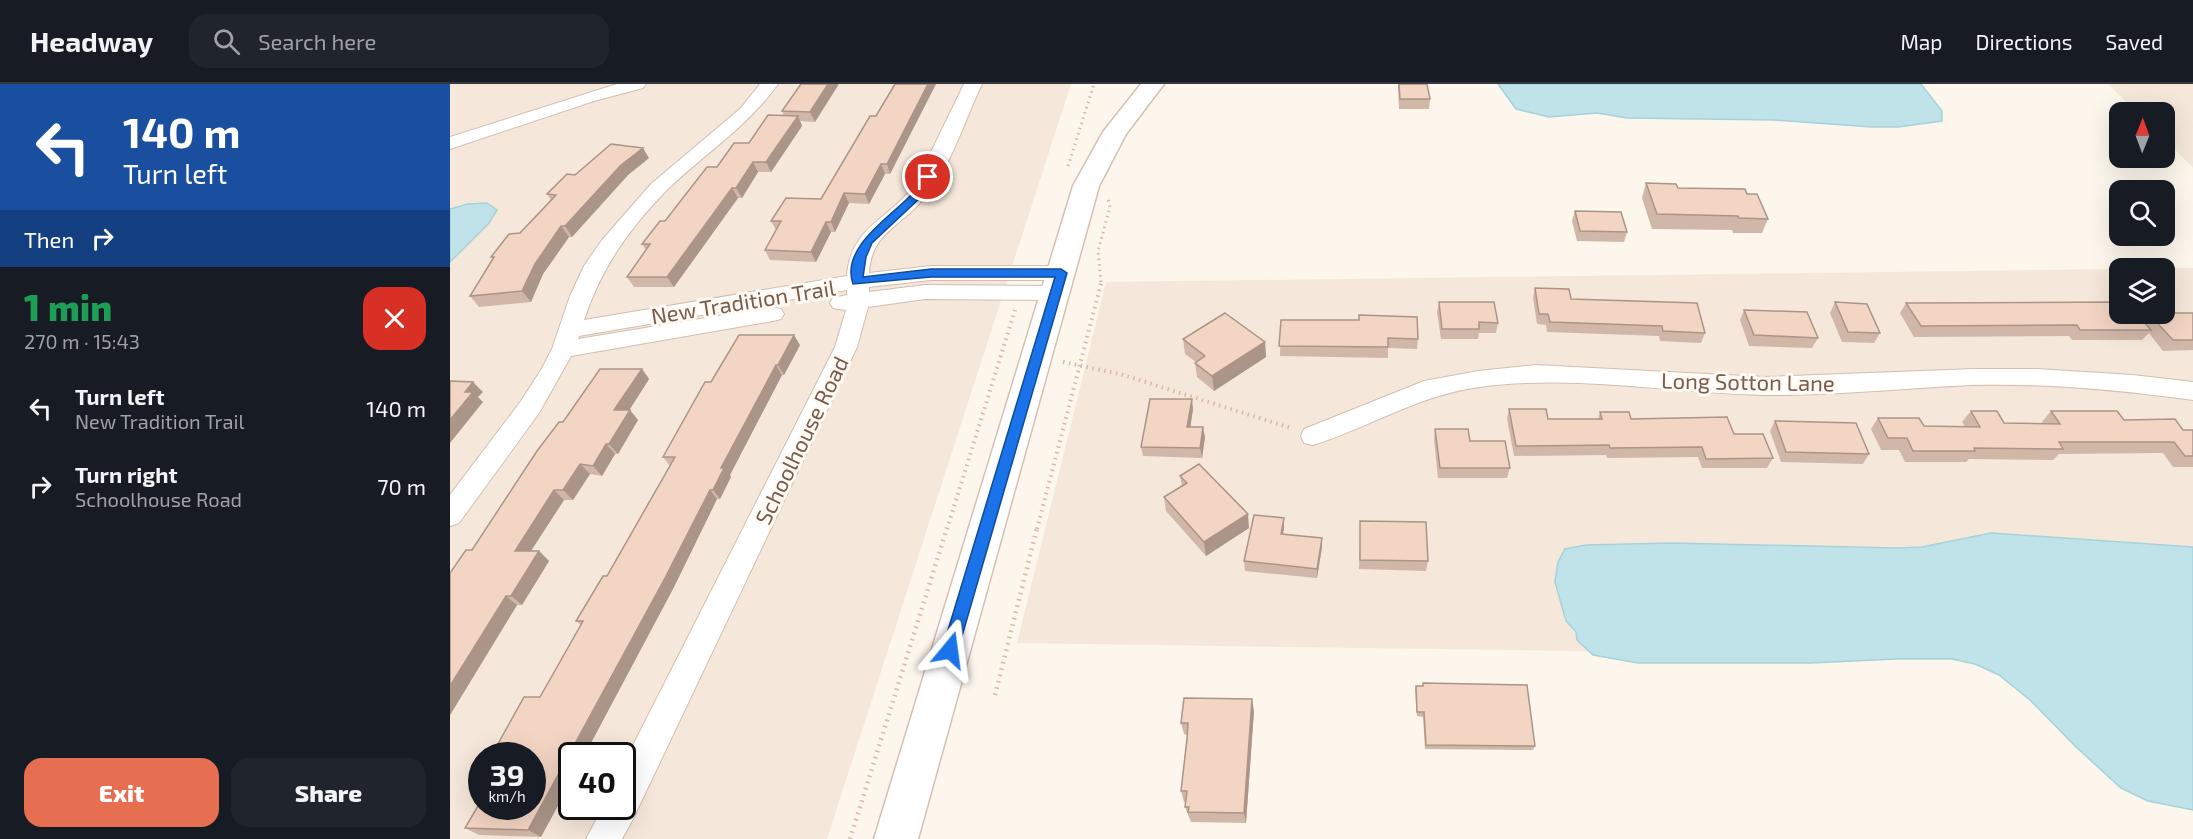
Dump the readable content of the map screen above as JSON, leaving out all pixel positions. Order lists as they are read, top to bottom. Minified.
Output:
{"streets":{"street":["New Tradition Trail","Long Sotton Lane","Schoolhouse Road"]},"crossings":[["New Tradition Trail","Schoolhouse Road"]],"north":"top","page":{"header":"Headway","search":"Search here","nav":["Map","Directions","Saved"],"turn":["140 m","Turn left"],"then":"Then","heading":["1 min","270 m · 15:43"],"list":[{"name":"Turn left","note":"New Tradition Trail","value":"140 m"},{"name":"Turn right","note":"Schoolhouse Road","value":"70 m"}],"speed":"39 km/h","limit":"40","buttons":["Exit","Share"]}}
